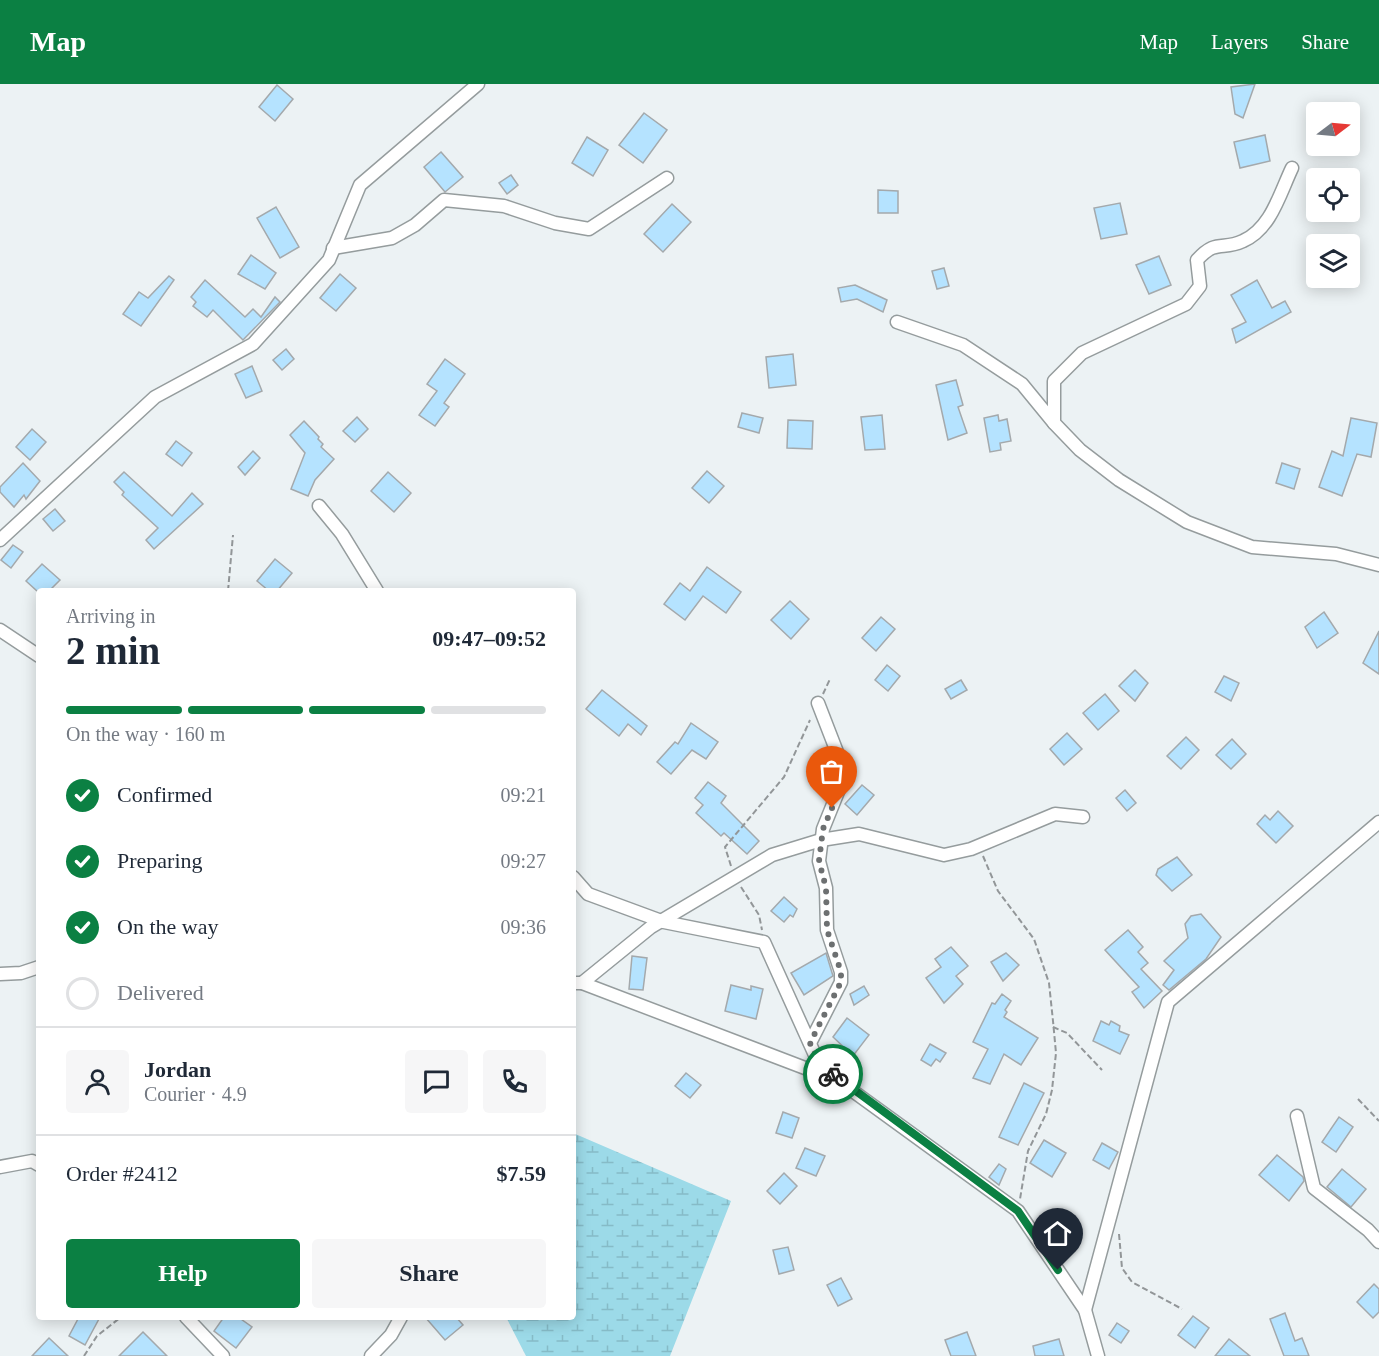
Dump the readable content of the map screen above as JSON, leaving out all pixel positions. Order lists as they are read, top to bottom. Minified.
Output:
{"north":"right","page":{"header":"Map","nav":["Map","Layers","Share"],"heading":["2 min","Arriving in","09:47–09:52"],"panel":["Jordan","Courier · 4.9","Order #2412","$7.59"],"bar":"On the way · 160 m","list":[["Confirmed","09:21"],["Preparing","09:27"],["On the way","09:36"],"Delivered"],"buttons":["Help","Share"]}}
